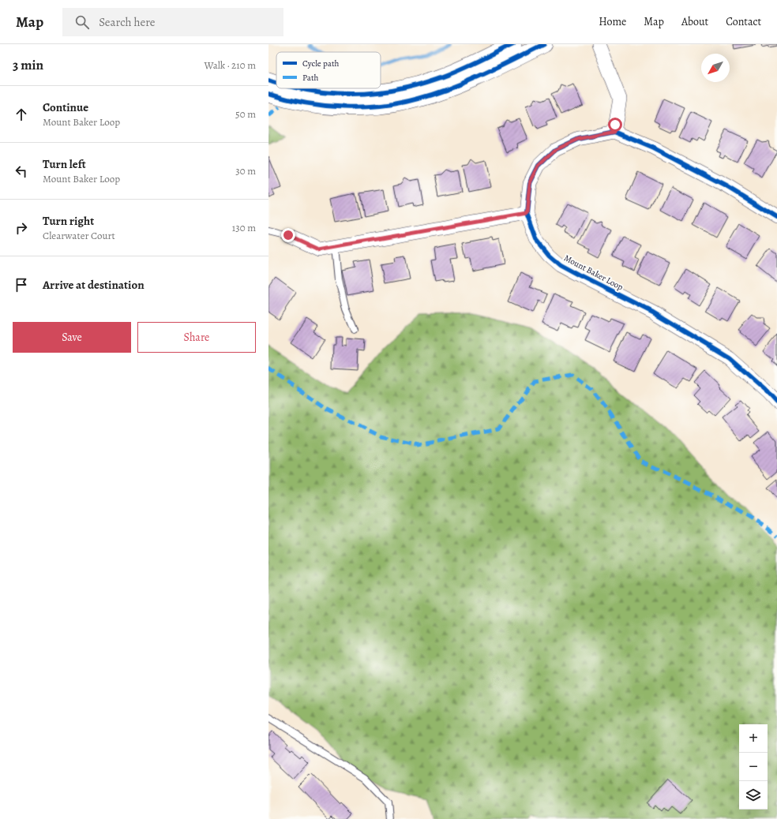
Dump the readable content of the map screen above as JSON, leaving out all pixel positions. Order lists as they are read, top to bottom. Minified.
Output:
{"streets":{"street":["Mount Baker Loop"]},"legend":["Cycle path","Path"],"north":"bottom left","page":{"header":"Map","search":"Search here","nav":["Home","Map","About","Contact"],"heading":["3 min","Walk · 210 m"],"list":[["Continue","Mount Baker Loop","50 m"],["Turn left","Mount Baker Loop","30 m"],["Turn right","Clearwater Court","130 m"],"Arrive at destination"],"buttons":["Save","Share"],"map_buttons":["+","−"]}}
